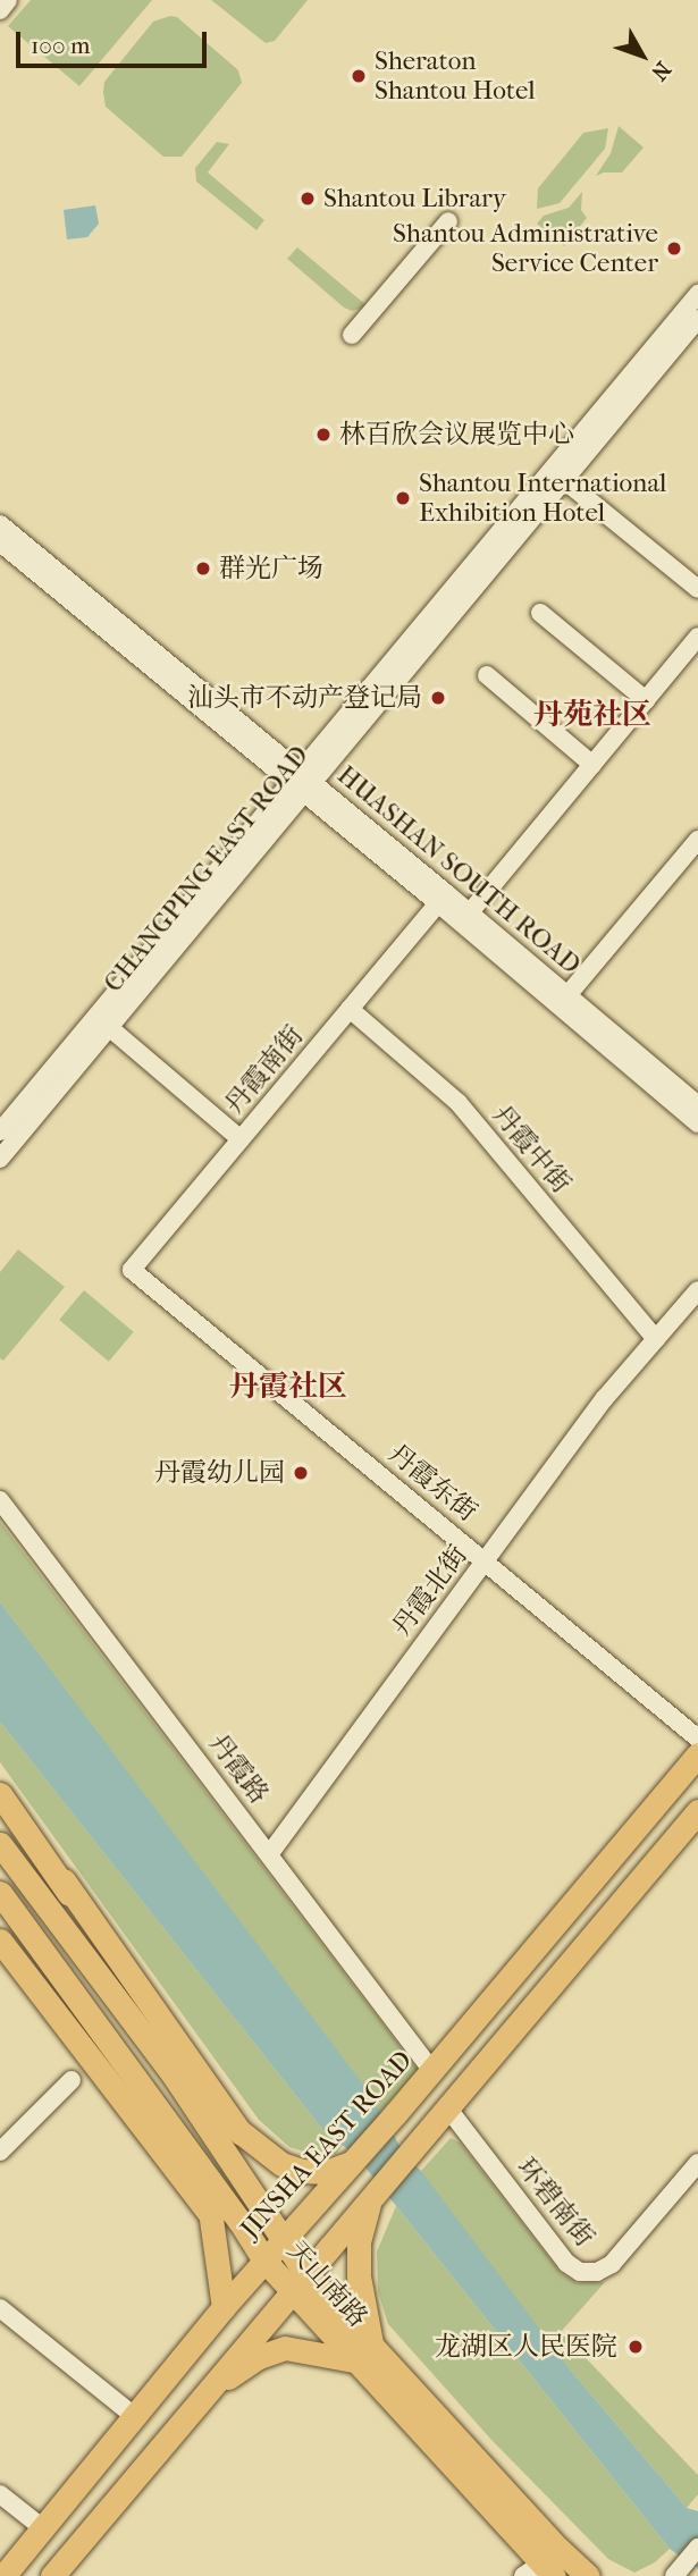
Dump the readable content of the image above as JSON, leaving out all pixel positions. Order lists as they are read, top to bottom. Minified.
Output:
{"streets":{"main road":["JINSHA EAST ROAD","天山南路"],"street":["CHANGPING EAST ROAD","HUASHAN SOUTH ROAD","丹霞南街","丹霞中街","丹霞东街","丹霞北街","丹霞路","环碧南街"]},"crossings":[["CHANGPING EAST ROAD","HUASHAN SOUTH ROAD"],["HUASHAN SOUTH ROAD","丹霞南街"],["丹霞南街","丹霞中街"],["丹霞南街","丹霞东街"],["丹霞中街","丹霞北街"],["丹霞东街","丹霞北街"],["丹霞北街","丹霞路"],["丹霞路","JINSHA EAST ROAD"],["JINSHA EAST ROAD","天山南路"]],"districts":["丹苑社区","丹霞社区"],"places":["Sheraton Shantou Hotel","Shantou Library","Shantou Administrative Service Center","林百欣会议展览中心","Shantou International Exhibition Hotel","群光广场","汕头市不动产登记局","丹霞幼儿园","龙湖区人民医院"],"scale_bar":"100 m","north":"bottom right"}
